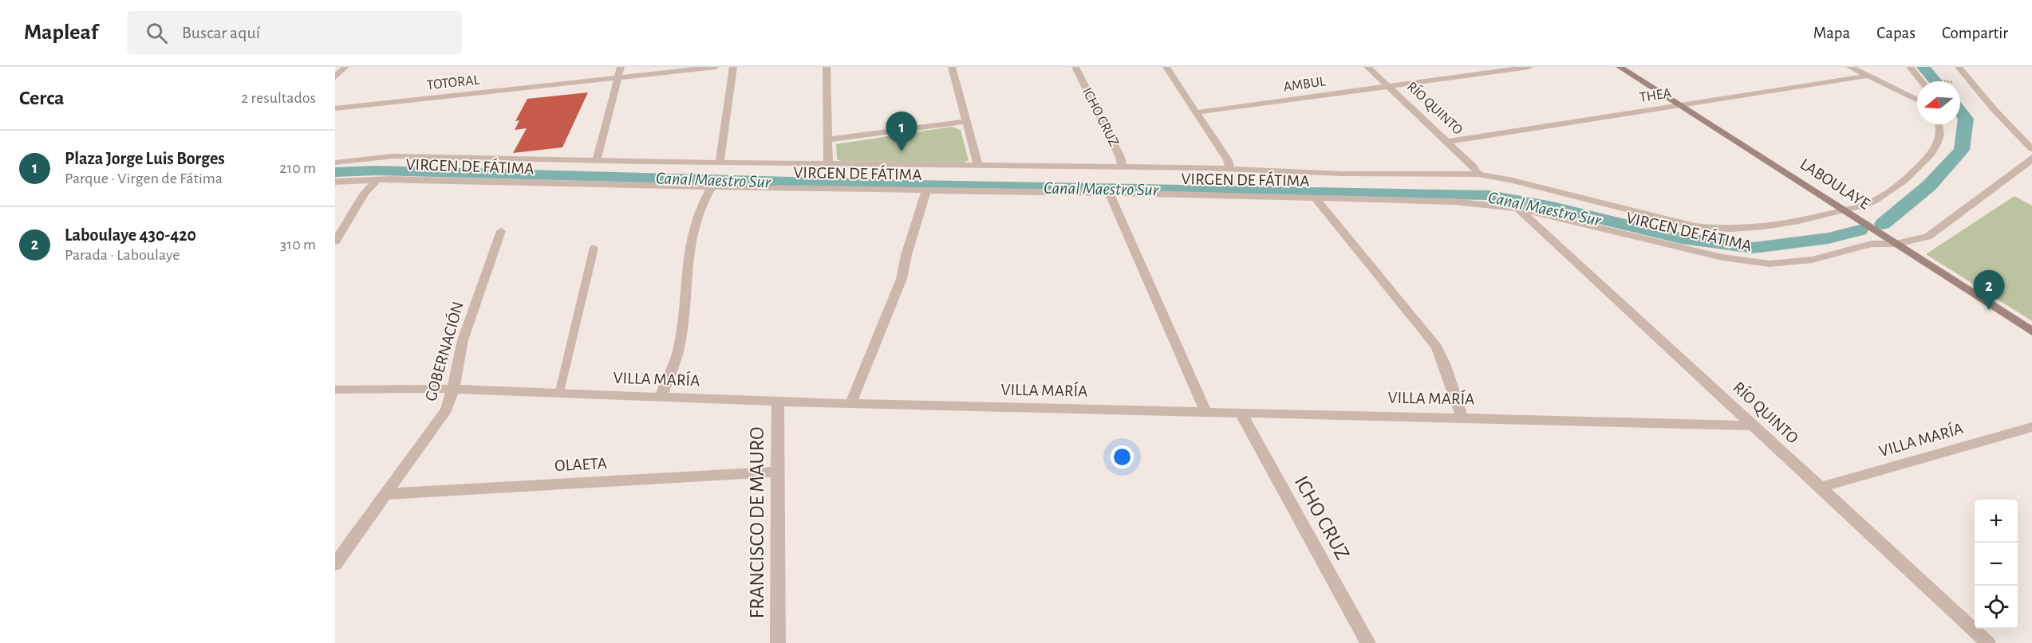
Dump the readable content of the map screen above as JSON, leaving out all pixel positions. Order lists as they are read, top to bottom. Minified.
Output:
{"streets":{"main road":["LABOULAYE"],"street":["TOTORAL","AMBUL","THEA","RÍO QUINTO","ICHO CRUZ","VIRGEN DE FÁTIMA","GOBERNACIÓN","VILLA MARÍA","OLAETA","FRANCISCO DE MAURO"]},"crossings":[["AMBUL","RÍO QUINTO"],["THEA","RÍO QUINTO"],["THEA","LABOULAYE"],["RÍO QUINTO","VIRGEN DE FÁTIMA"],["RÍO QUINTO","VILLA MARÍA"],["ICHO CRUZ","VIRGEN DE FÁTIMA"],["ICHO CRUZ","VILLA MARÍA"],["VIRGEN DE FÁTIMA","LABOULAYE"],["GOBERNACIÓN","VILLA MARÍA"],["GOBERNACIÓN","OLAETA"],["VILLA MARÍA","FRANCISCO DE MAURO"],["OLAETA","FRANCISCO DE MAURO"]],"water":["Canal Maestro Sur"],"north":"left","page":{"header":"Mapleaf","search":"Buscar aquí","nav":["Mapa","Capas","Compartir"],"heading":["Cerca","2 resultados"],"pins":["1","2"],"list":[{"mark":"1","name":"Plaza Jorge Luis Borges","note":"Parque · Virgen de Fátima","value":"210 m"},{"mark":"2","name":"Laboulaye 430-420","note":"Parada · Laboulaye","value":"310 m"}],"map_buttons":["+","−"]}}
